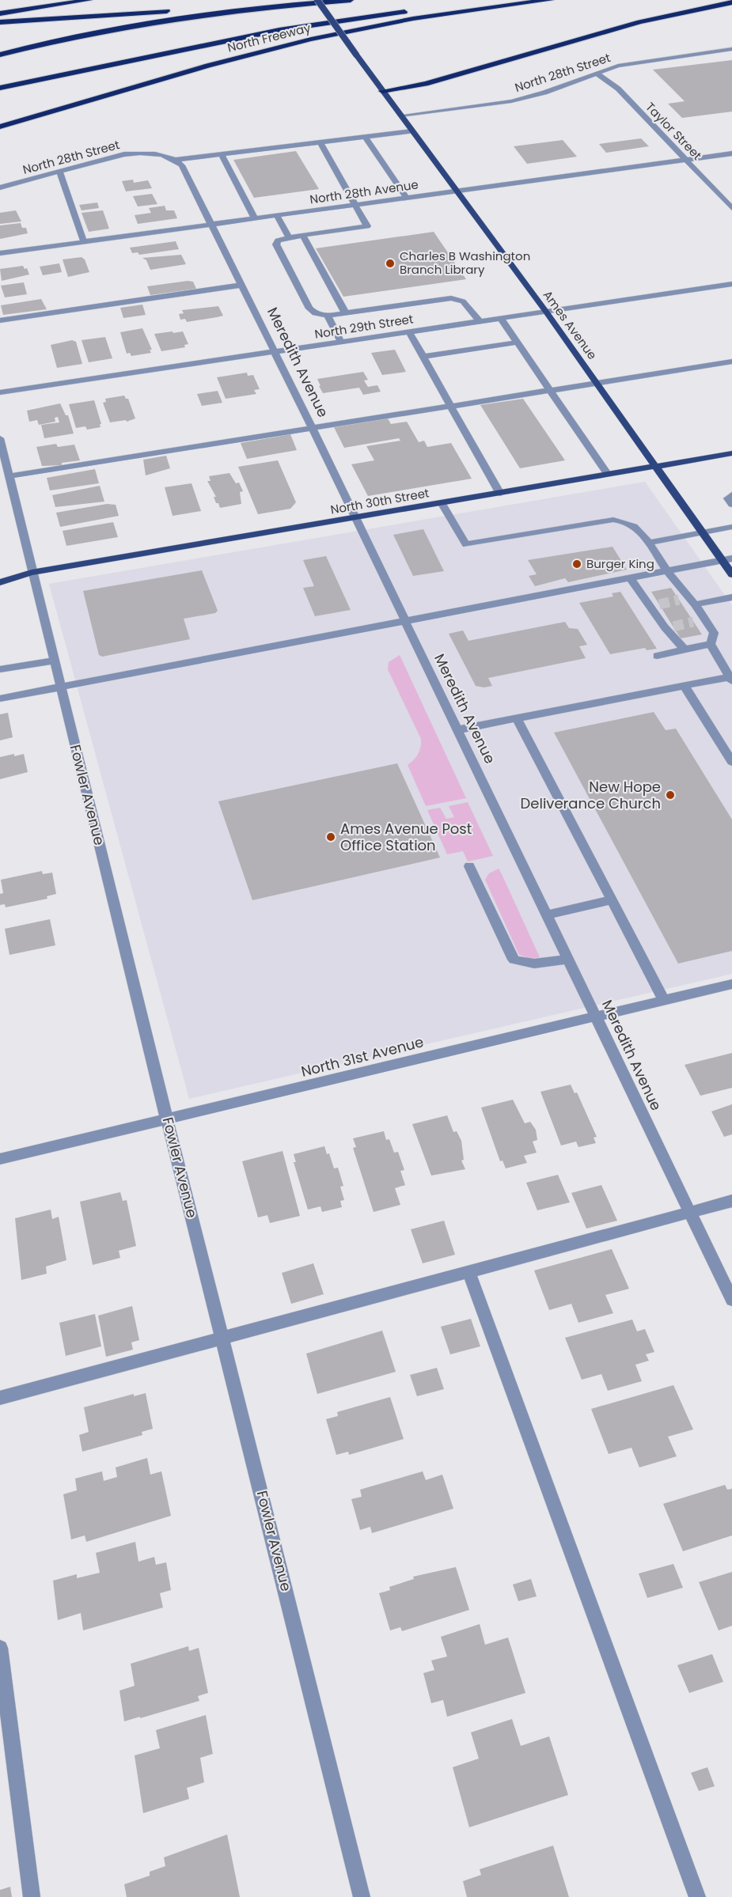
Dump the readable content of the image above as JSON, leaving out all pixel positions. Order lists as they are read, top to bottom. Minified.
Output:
{"streets":{"highway":["North Freeway"],"main road":["Ames Avenue","North 30th Street"],"street":["North 28th Street","Taylor Street","North 28th Avenue","North 29th Street","Meredith Avenue","Fowler Avenue","North 31st Avenue"]},"crossings":[["North 28th Street","Taylor Street"],["North 28th Street","Ames Avenue"],["North 28th Street","Meredith Avenue"],["Taylor Street","North 28th Avenue"],["North 28th Avenue","Ames Avenue"],["North 28th Avenue","Meredith Avenue"],["Ames Avenue","North 29th Street"],["Ames Avenue","North 30th Street"],["North 29th Street","Meredith Avenue"],["Meredith Avenue","North 30th Street"],["Meredith Avenue","North 31st Avenue"],["North 30th Street","Fowler Avenue"],["Fowler Avenue","North 31st Avenue"]],"places":["Charles B Washington Branch Library","Burger King","New Hope Deliverance Church","Ames Avenue Post Office Station"]}
